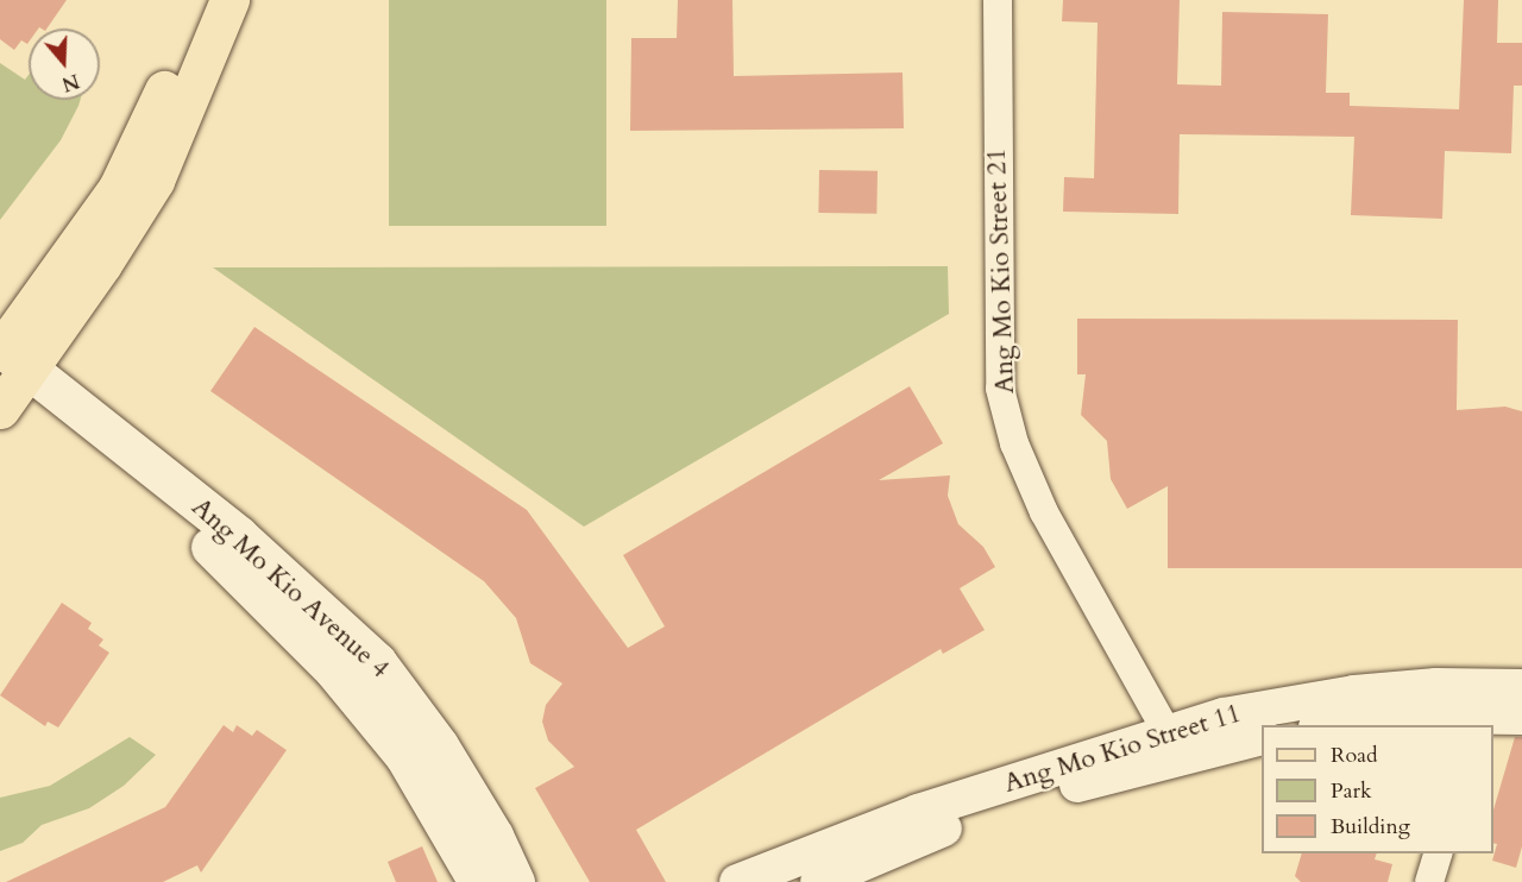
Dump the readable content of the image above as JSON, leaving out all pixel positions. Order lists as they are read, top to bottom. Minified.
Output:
{"streets":{"main road":["Ang Mo Kio Avenue 4"],"street":["Ang Mo Kio Street 21","Ang Mo Kio Street 11"]},"crossings":[["Ang Mo Kio Street 21","Ang Mo Kio Street 11"]],"legend":["Road","Park","Building"],"north":"bottom"}
